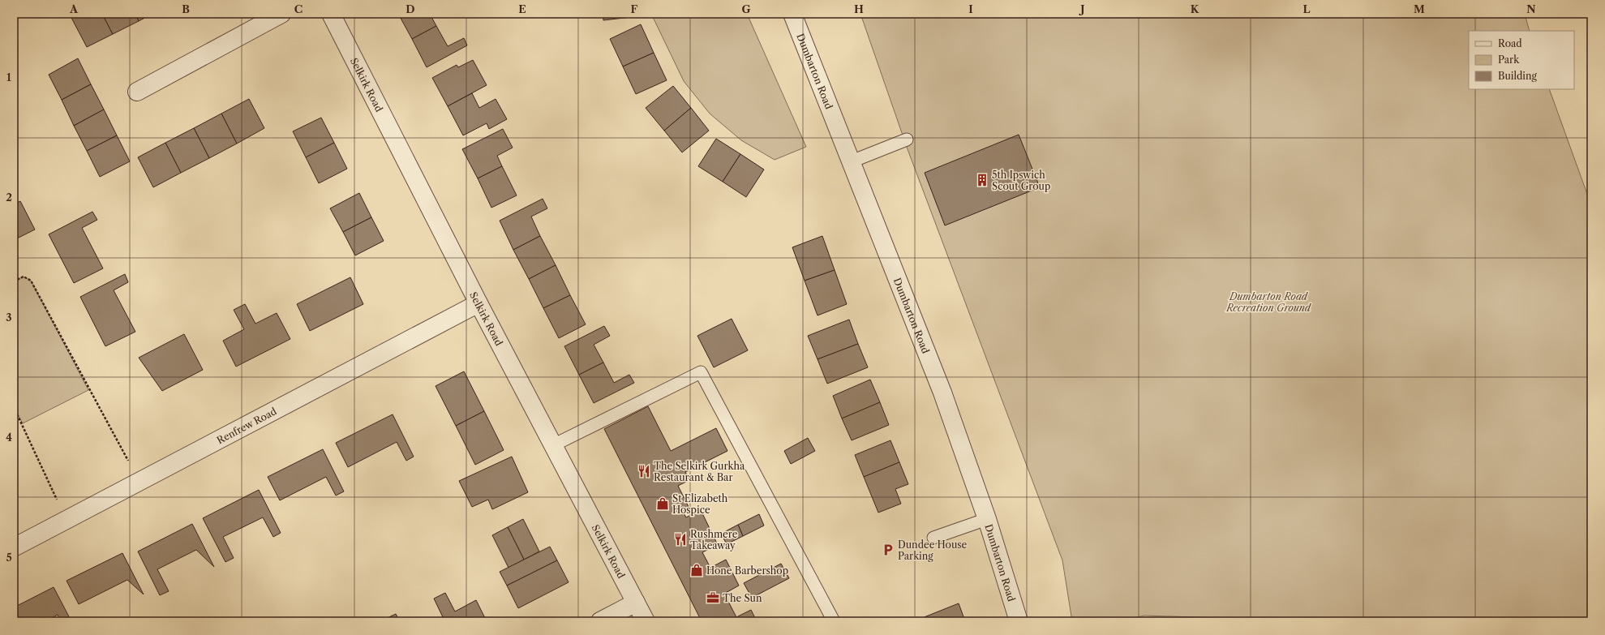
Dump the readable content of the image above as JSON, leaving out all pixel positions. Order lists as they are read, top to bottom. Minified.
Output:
{"streets":{"street":["Dumbarton Road","Selkirk Road","Renfrew Road"]},"crossings":[["Selkirk Road","Renfrew Road"]],"parks":["Dumbarton Road Recreation Ground"],"places":{"building":["5th Ipswich Scout Group"],"restaurant":["The Selkirk Gurkha Restaurant & Bar","Rushmere Takeaway"],"shop":["St Elizabeth Hospice","Hone Barbershop"],"parking":["Dundee House Parking"],"office":["The Sun"]},"legend":["Road","Park","Building"],"grid":{"columns":["A","B","C","D","E","F","G","H","I","J","K","L","M","N"],"rows":["1","2","3","4","5"]}}
